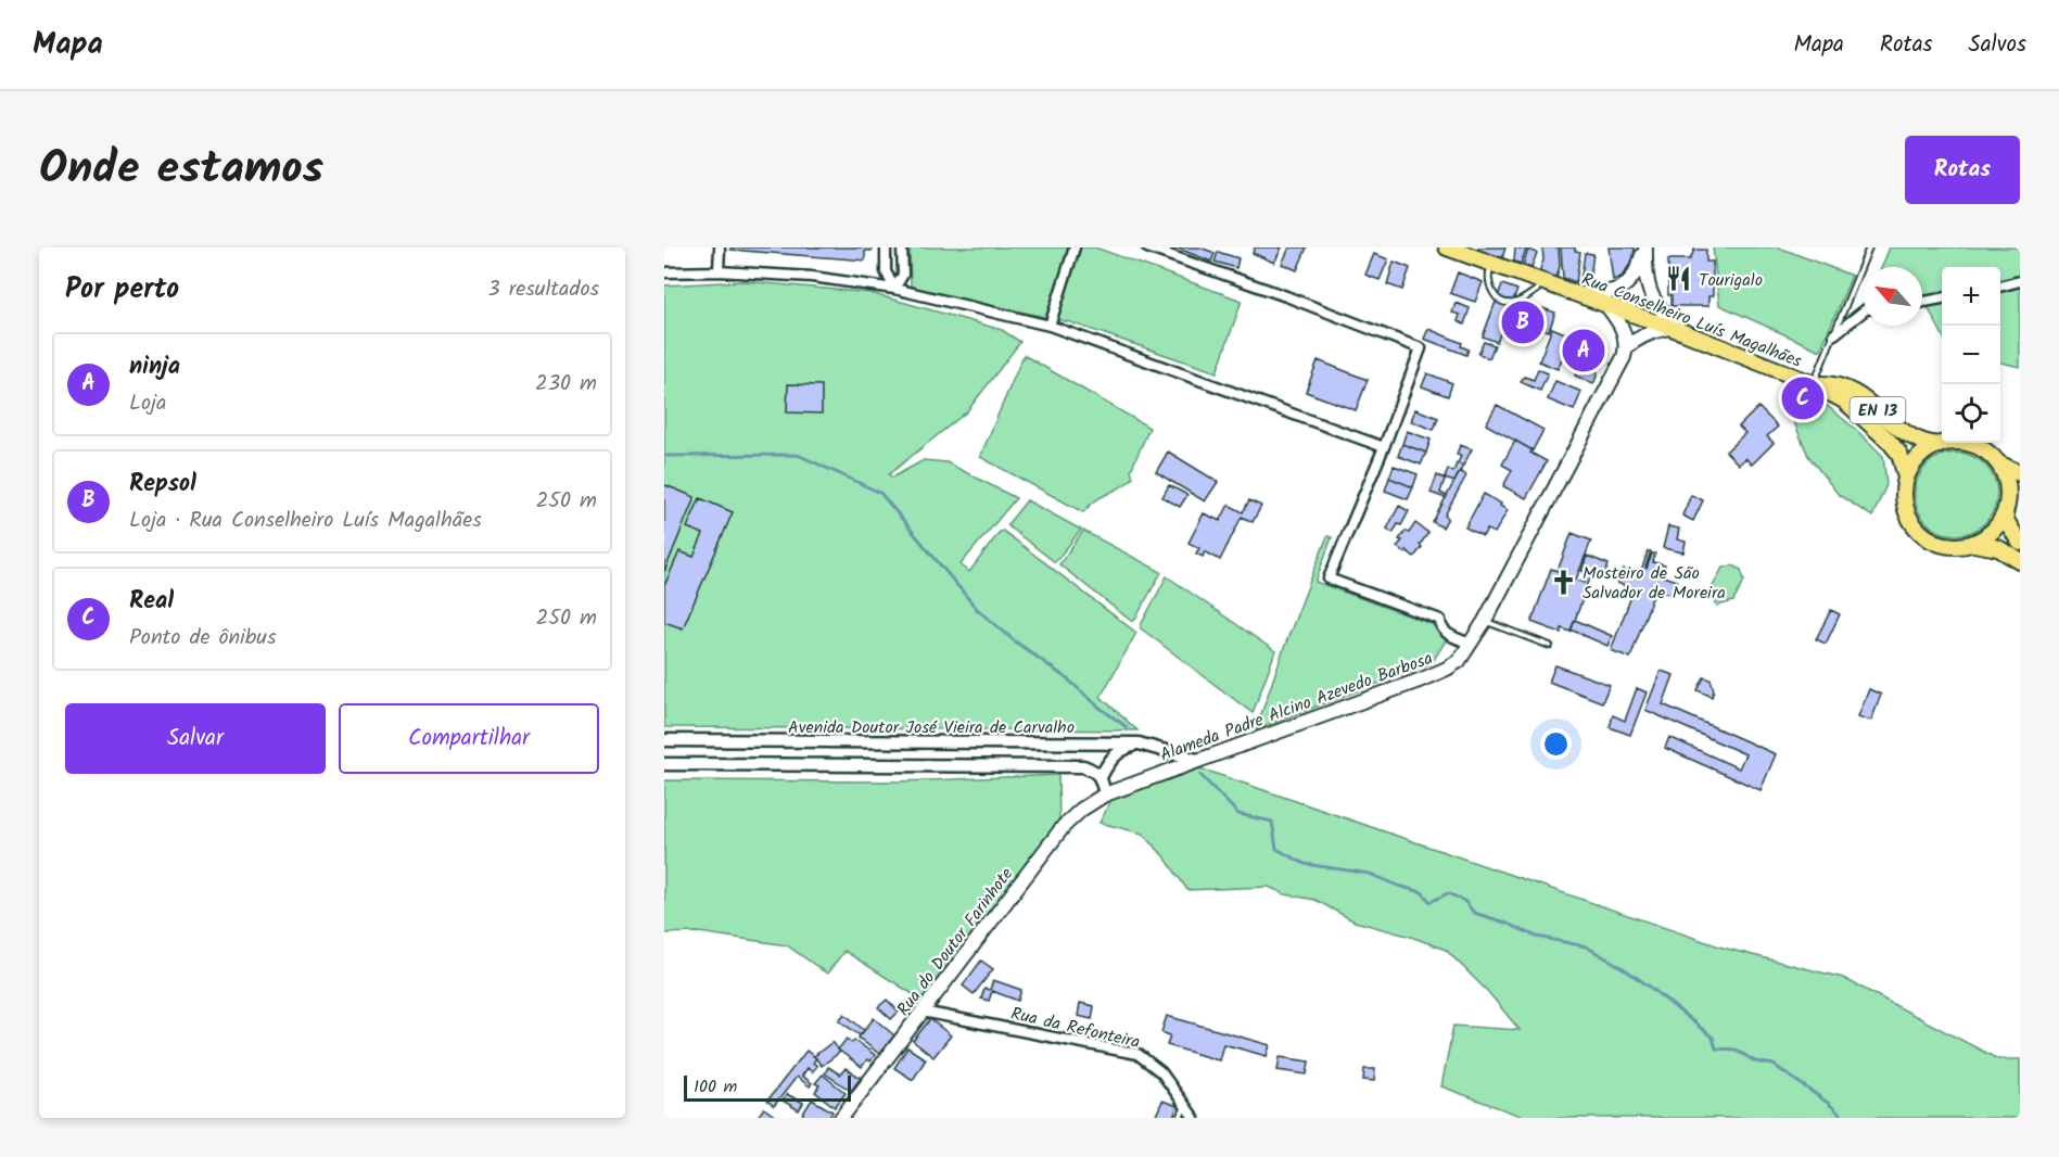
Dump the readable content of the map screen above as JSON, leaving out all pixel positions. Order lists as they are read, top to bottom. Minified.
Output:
{"streets":{"main road":["Rua Conselheiro Luís Magalhães","EN 13","Alameda Padre Alcino Azevedo Barbosa","Rua do Doutor Farinhote"],"street":["Avenida Doutor José Vieira de Carvalho","Rua da Refonteira"]},"crossings":[["Rua Conselheiro Luís Magalhães","EN 13"],["Alameda Padre Alcino Azevedo Barbosa","Avenida Doutor José Vieira de Carvalho"],["Alameda Padre Alcino Azevedo Barbosa","Rua do Doutor Farinhote"],["Rua do Doutor Farinhote","Rua da Refonteira"]],"places":{"restaurant":["Tourigalo"],"church":["Mosteiro de São Salvador de Moreira"]},"scale_bar":"100 m","north":"top left","page":{"header":"Mapa","nav":["Mapa","Rotas","Salvos"],"title":"Onde estamos","buttons":["Rotas",["Salvar","Compartilhar"]],"heading":["Por perto","3 resultados"],"map_buttons":["+","−"],"pins":["B","A","C"],"list":[{"mark":"A","name":"ninja","note":"Loja","value":"230 m"},{"mark":"B","name":"Repsol","note":"Loja · Rua Conselheiro Luís Magalhães","value":"250 m"},{"mark":"C","name":"Real","note":"Ponto de ônibus","value":"250 m"}],"scale":"100 m"}}
